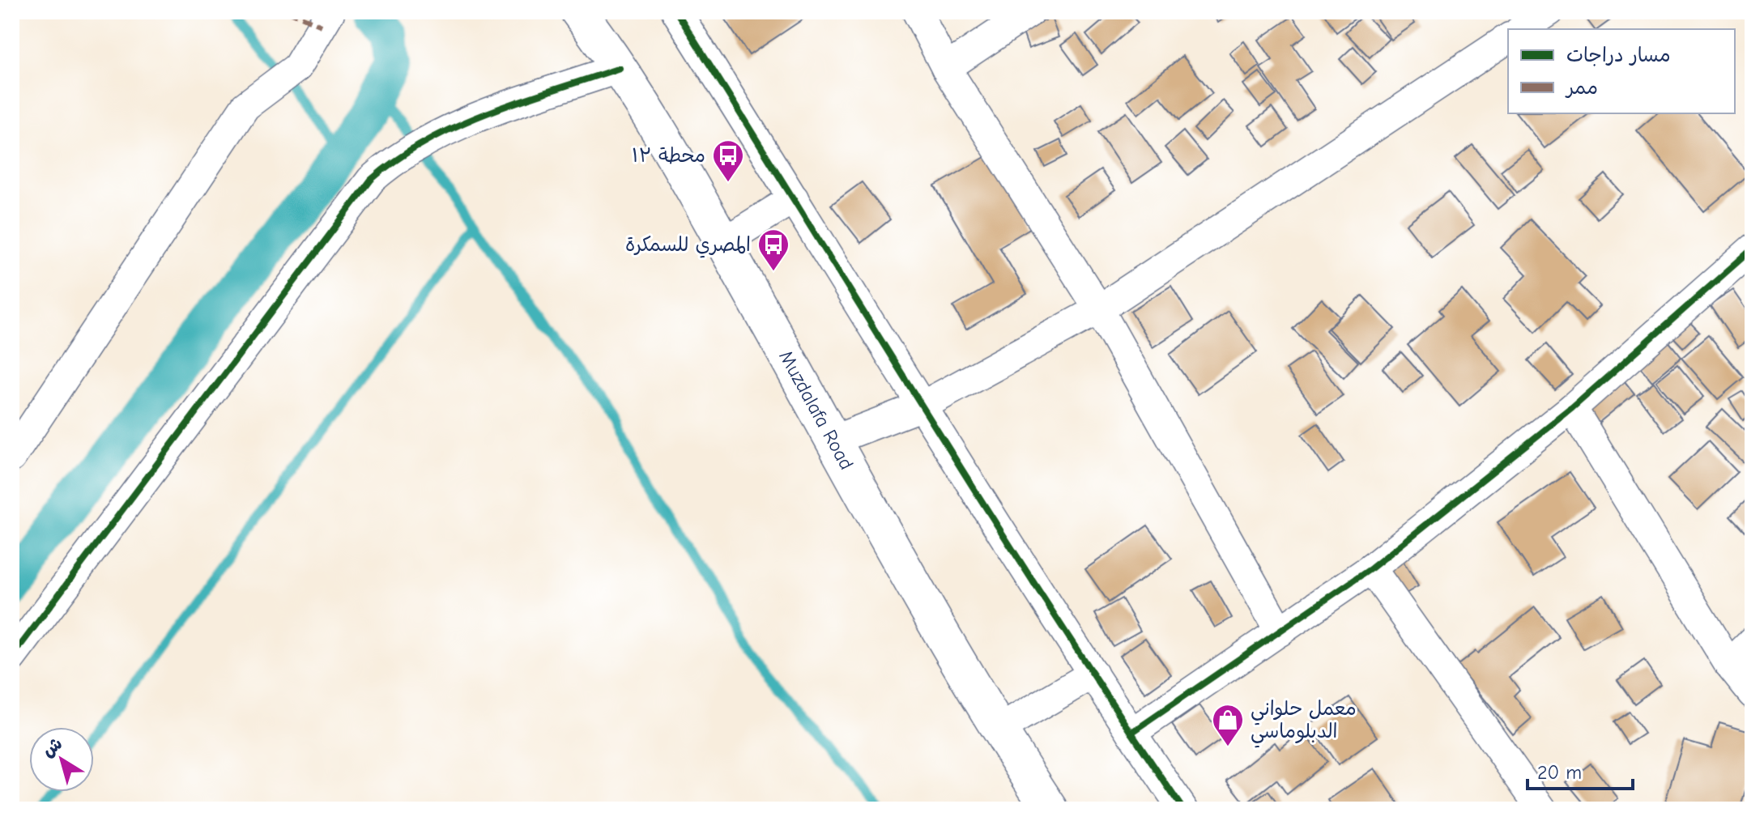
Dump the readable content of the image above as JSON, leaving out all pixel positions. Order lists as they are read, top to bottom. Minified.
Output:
{"streets":{"street":["Muzdalafa Road"]},"places":{"bus stop":["محطة ١٣","المصري للسمكرة"],"shop":["معمل حلواني الدبلوماسي"]},"legend":["مسار دراجات","ممر"],"scale_bar":"20 m","north":"top left"}
